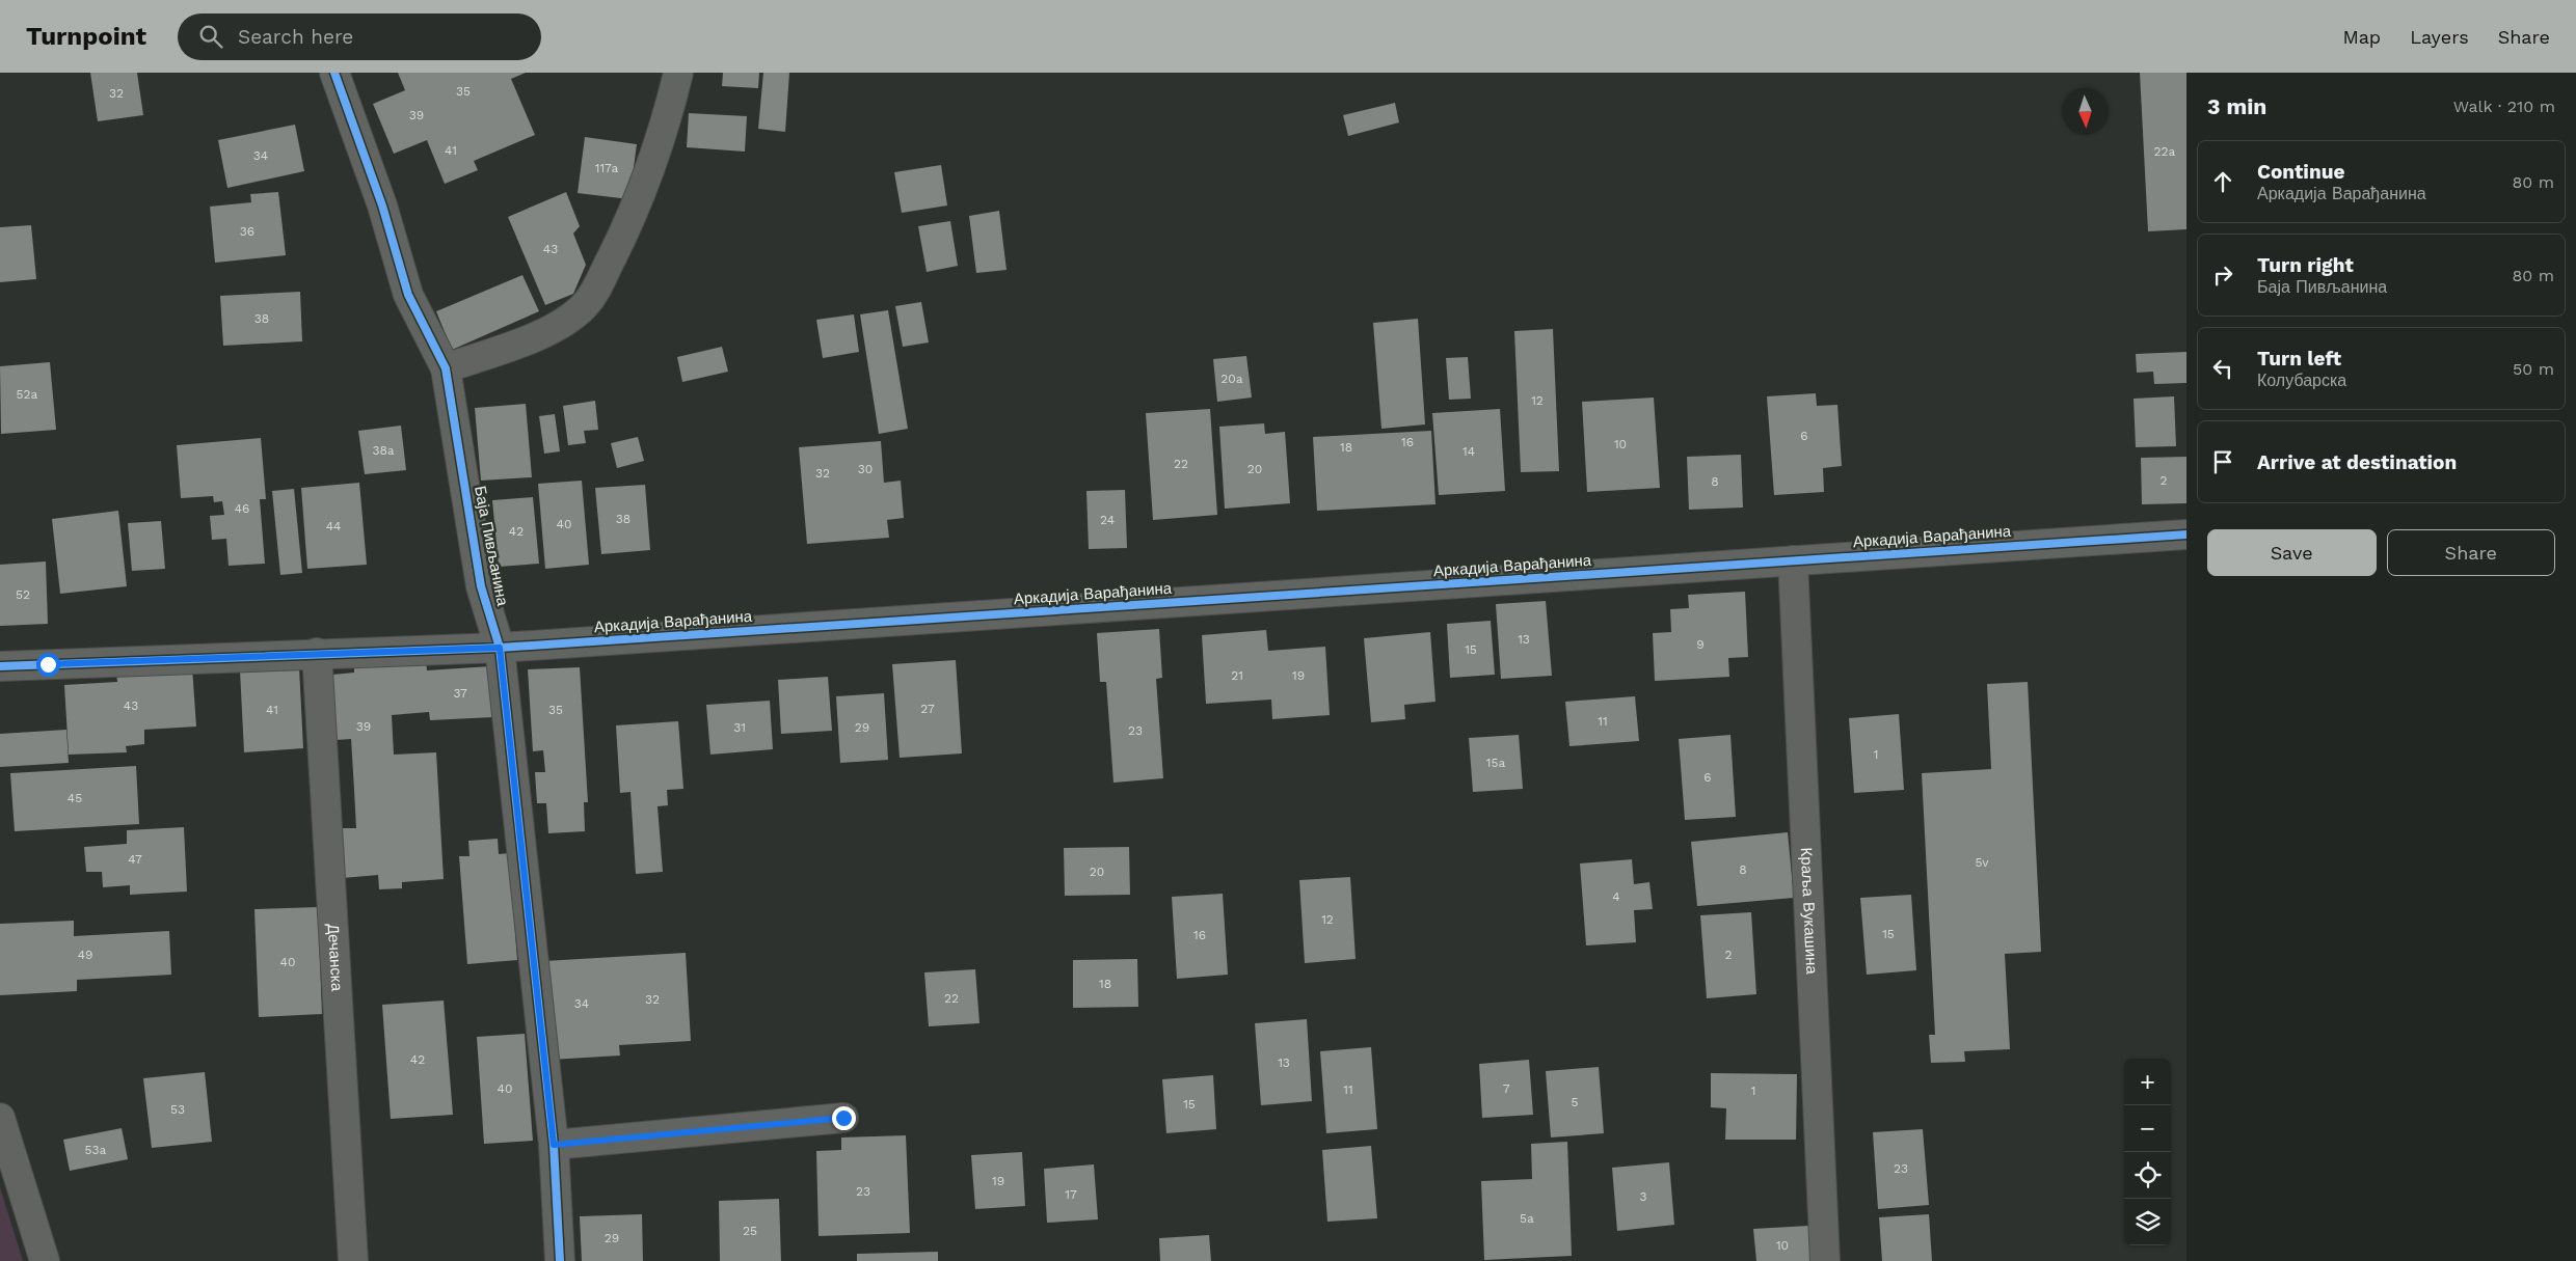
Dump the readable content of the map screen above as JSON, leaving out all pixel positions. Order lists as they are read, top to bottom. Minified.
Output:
{"streets":{"street":["Аркадија Варађанина","Баја Пивљанина","Краља Вукашина","Дечанска"]},"crossings":[["Аркадија Варађанина","Баја Пивљанина"],["Аркадија Варађанина","Краља Вукашина"],["Аркадија Варађанина","Дечанска"]],"house_numbers":["35","32","39","41","22a","34","117a","36","43","38","20a","52a","12","6","16","10","18","38a","14","22","30","20","32","2","8","46","38","24","40","44","42","52","13","9","15","21","19","37","43","27","41","35","11","39","31","29","23","1","15a","6","45","47","5v","8","20","4","12","15","16","49","2","40","18","22","32","34","42","13","40","7","11","1","5","15","53","53a","23","19","23","17","3","5a","25","29","10"],"north":"bottom","page":{"header":"Turnpoint","search":"Search here","nav":["Map","Layers","Share"],"heading":["3 min","Walk · 210 m"],"list":[["Continue","Аркадија Варађанина","80 m"],["Turn right","Баја Пивљанина","80 m"],["Turn left","Колубарска","50 m"],"Arrive at destination"],"buttons":["Save","Share"],"map_buttons":["+","−"]}}
